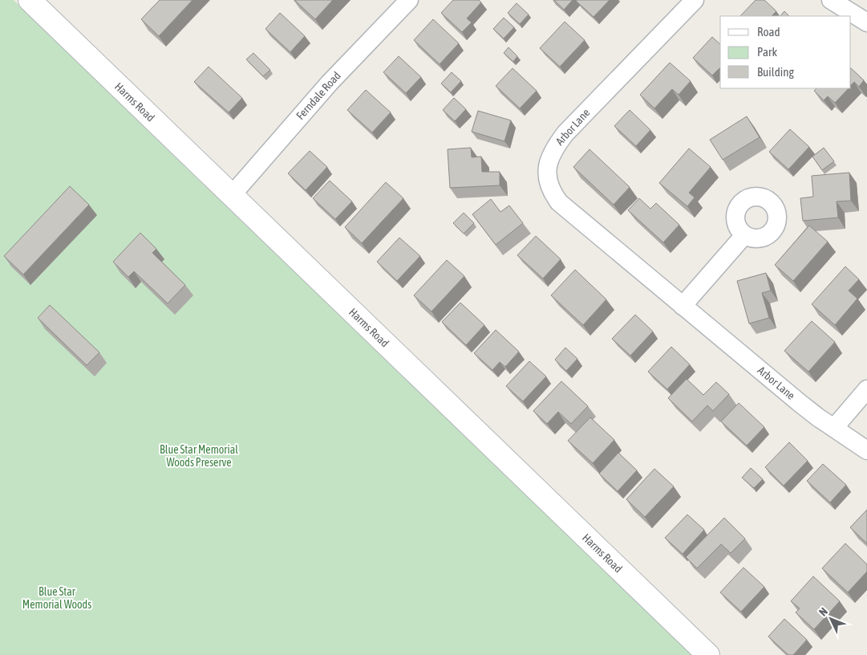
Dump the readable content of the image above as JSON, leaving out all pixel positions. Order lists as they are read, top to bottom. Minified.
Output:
{"streets":{"main road":["Harms Road"],"street":["Ferndale Road","Arbor Lane"]},"crossings":[["Ferndale Road","Harms Road"]],"parks":["Blue Star Memorial Woods Preserve","Blue Star Memorial Woods"],"legend":["Road","Park","Building"],"north":"top left"}
